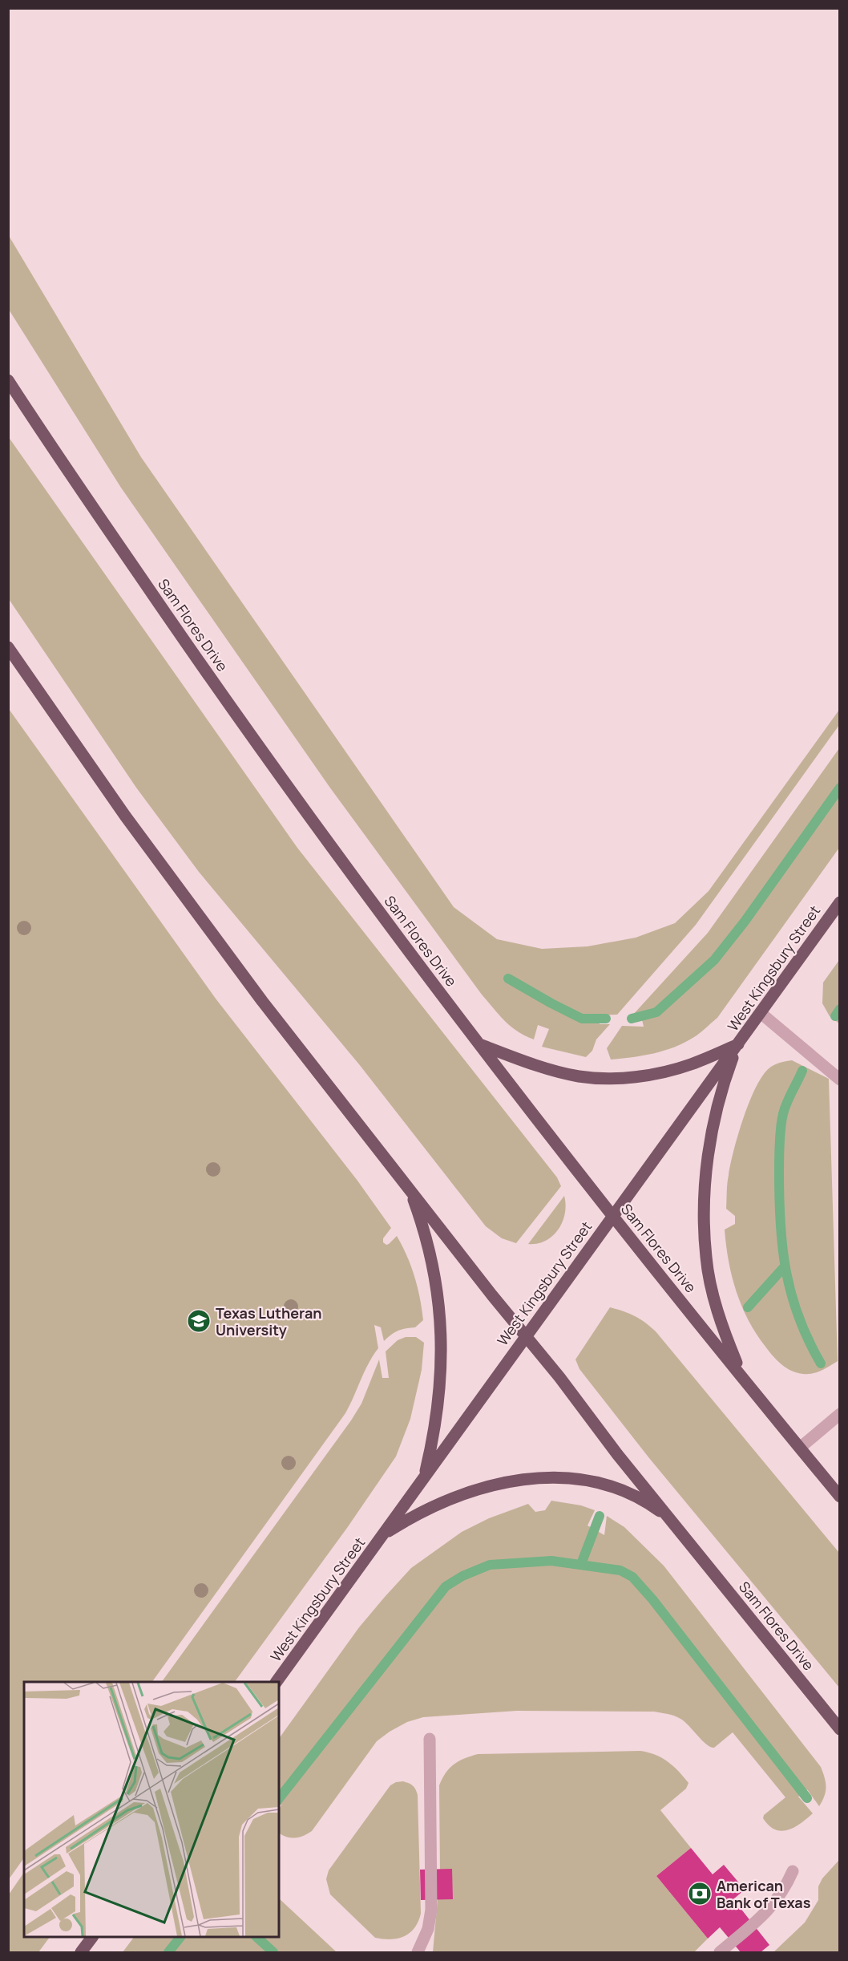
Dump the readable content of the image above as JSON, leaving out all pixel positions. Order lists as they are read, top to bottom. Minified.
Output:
{"streets":{"main road":["Sam Flores Drive","West Kingsbury Street"]},"crossings":[["Sam Flores Drive","West Kingsbury Street"]],"places":{"school or university":["Texas Lutheran University"],"bank":["American Bank of Texas"]}}
